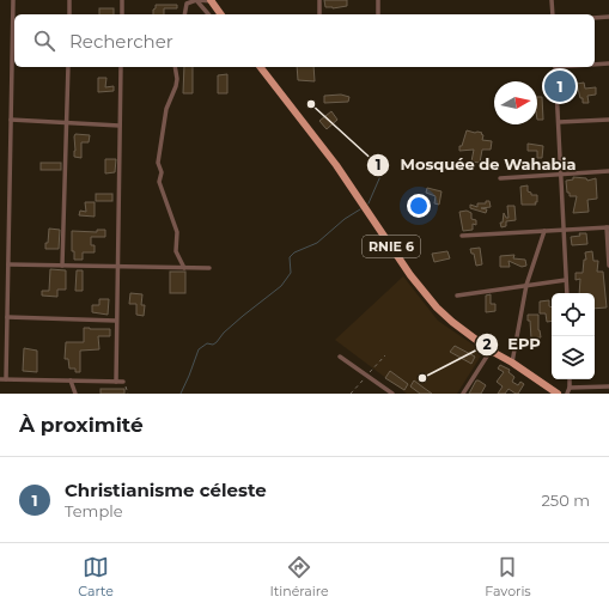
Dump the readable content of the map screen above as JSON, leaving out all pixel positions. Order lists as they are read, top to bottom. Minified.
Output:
{"streets":{"main road":["RNIE 6"]},"places":["Mosquée de Wahabia","EPP"],"north":"right","page":{"search":"Rechercher","pins":"1","heading":"À proximité","list":[{"mark":"1","name":"Christianisme céleste","note":"Temple","value":"250 m"}],"nav":["Carte","Itinéraire","Favoris"]}}
